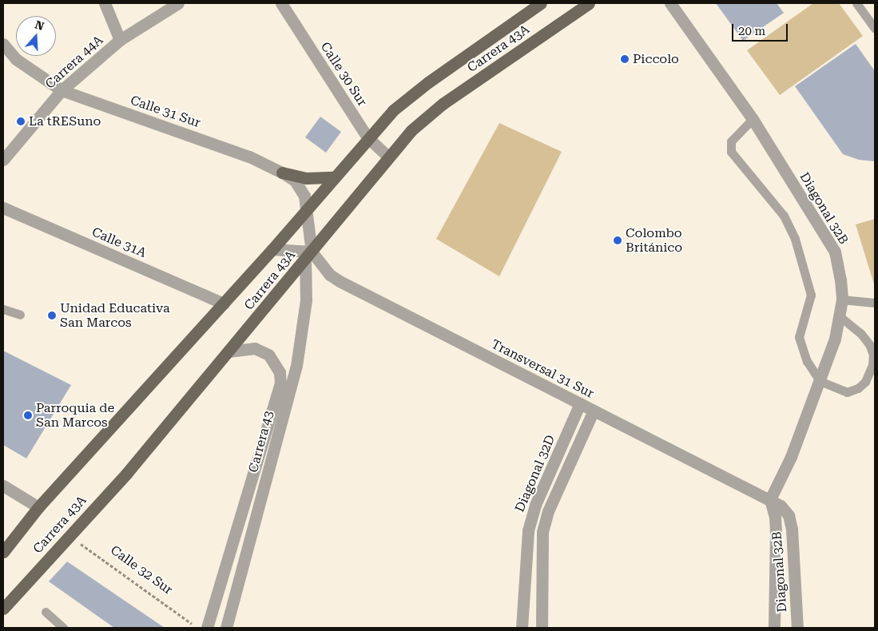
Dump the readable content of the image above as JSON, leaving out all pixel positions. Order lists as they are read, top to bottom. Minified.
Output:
{"streets":{"main road":["Carrera 43A"],"street":["Carrera 44A","Calle 30 Sur","Calle 31 Sur","Diagonal 32B","Calle 31A","Transversal 31 Sur","Carrera 43","Diagonal 32D"],"path":["Calle 32 Sur"]},"crossings":[["Carrera 43A","Calle 30 Sur"],["Carrera 43A","Calle 31 Sur"],["Carrera 43A","Calle 31A"],["Carrera 43A","Transversal 31 Sur"],["Carrera 43A","Carrera 43"],["Carrera 43A","Calle 32 Sur"],["Carrera 44A","Calle 31 Sur"],["Calle 31 Sur","Transversal 31 Sur"],["Diagonal 32B","Transversal 31 Sur"],["Transversal 31 Sur","Carrera 43"],["Transversal 31 Sur","Diagonal 32D"]],"places":["Piccolo","La tRESuno","Colombo Británico","Unidad Educativa San Marcos","Parroquia de San Marcos"],"scale_bar":"20 m","north":"top"}
